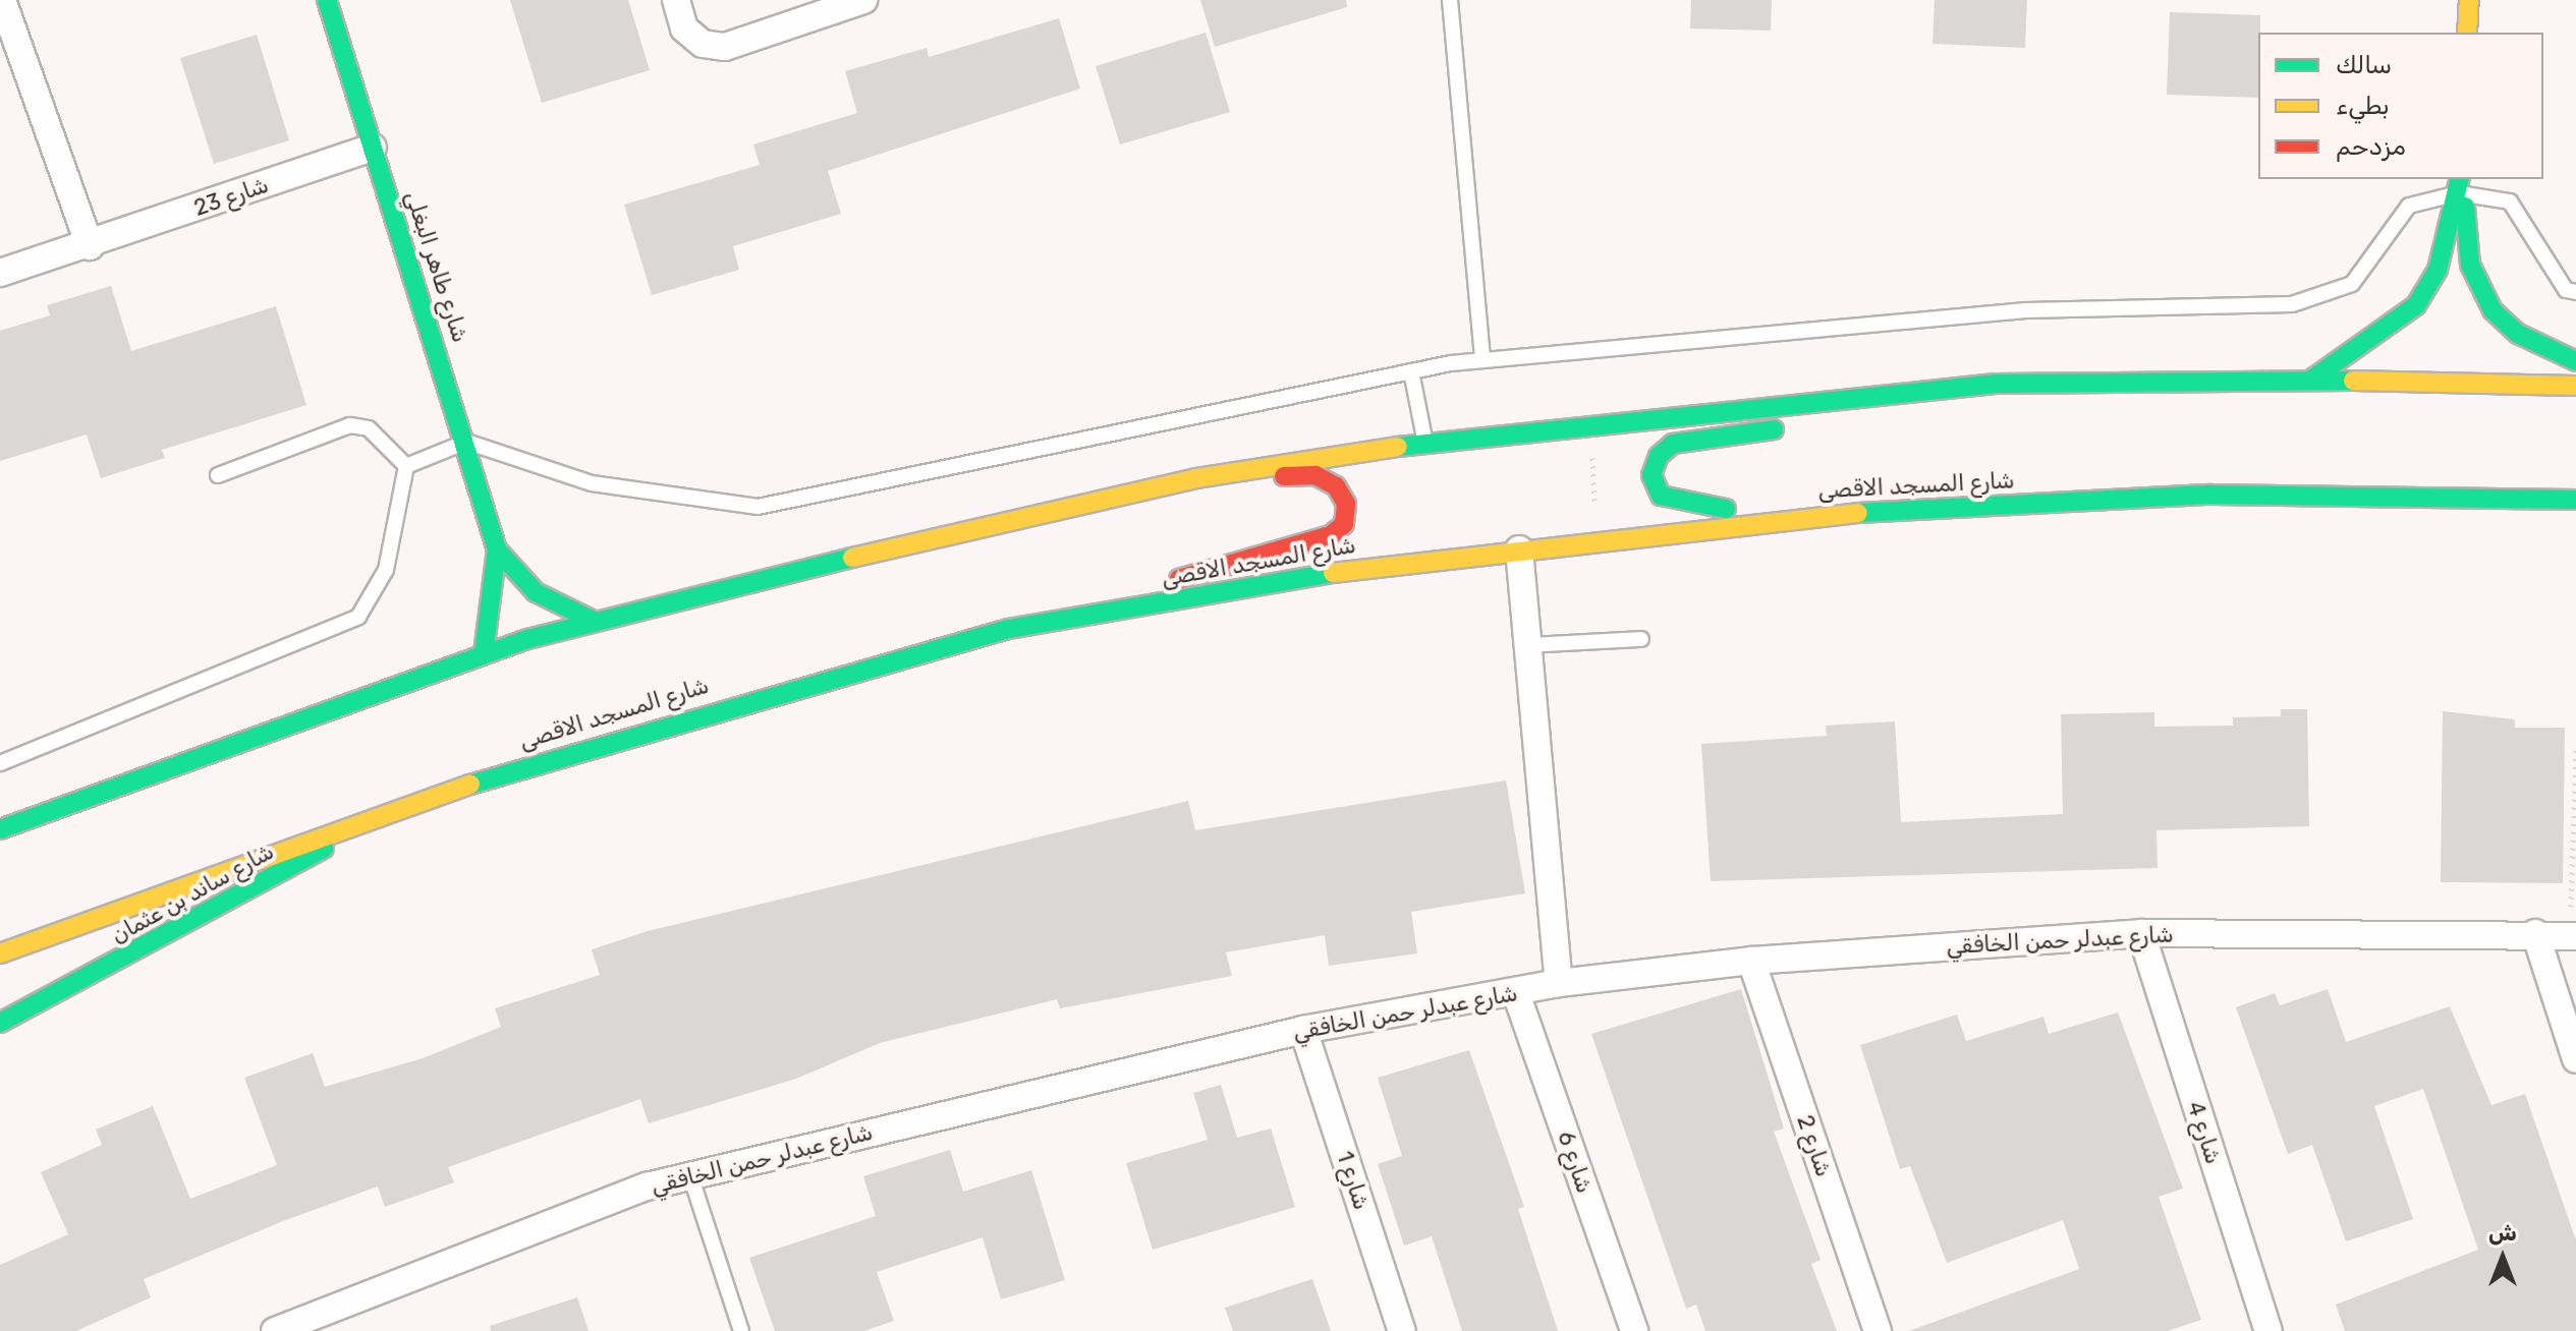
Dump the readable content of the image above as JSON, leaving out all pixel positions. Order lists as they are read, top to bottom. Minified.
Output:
{"streets":{"main road":["شارع طاهر البغلي","شارع المسجد الاقصى","شارع ساند بن عثمان"],"street":["شارع 23","شارع عبدلر حمن الخافقي","شارع 4","شارع 2","شارع 6","شارع 1"]},"crossings":[["شارع 23","شارع طاهر البغلي"],["شارع المسجد الاقصى","شارع ساند بن عثمان"],["شارع عبدلر حمن الخافقي","شارع 4"],["شارع عبدلر حمن الخافقي","شارع 2"],["شارع عبدلر حمن الخافقي","شارع 6"],["شارع عبدلر حمن الخافقي","شارع 1"]],"legend":["سالك","بطيء","مزدحم"],"north":"top"}
